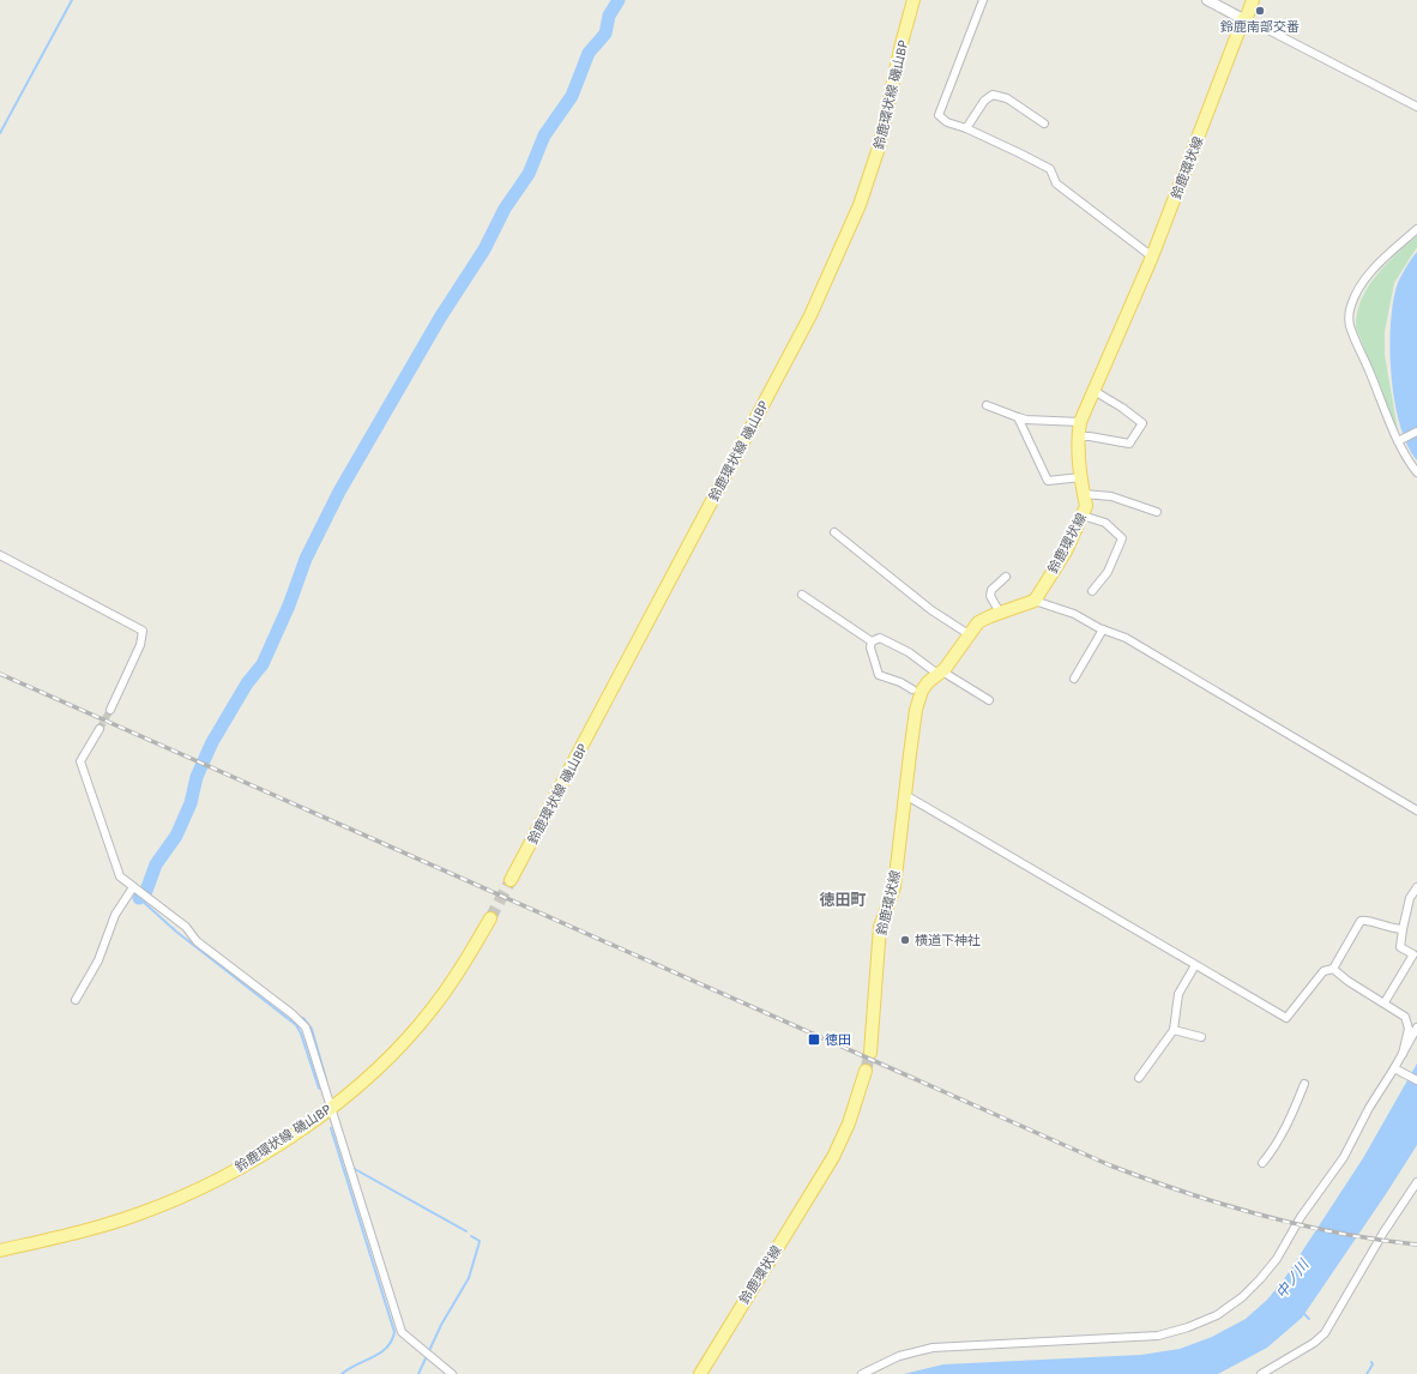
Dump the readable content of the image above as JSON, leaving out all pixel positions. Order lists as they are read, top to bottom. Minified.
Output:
{"streets":{"main road":["鈴鹿環状線 磯山BP","鈴鹿環状線"]},"districts":["徳田町"],"water":["中ノ川"],"places":{"other":["鈴鹿南部交番","横道下神社"],"transit":["徳田"]}}
